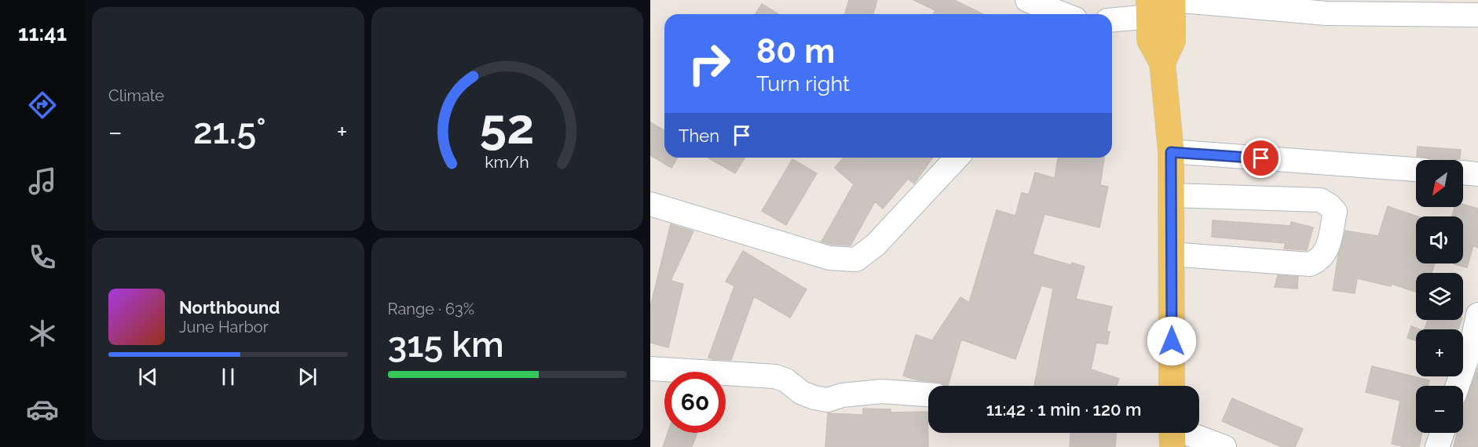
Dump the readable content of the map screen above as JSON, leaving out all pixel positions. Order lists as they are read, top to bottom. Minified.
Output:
{"north":"bottom left","page":{"tabs":"11:41","tile":["Climate",["Range · 63%","315 km"]],"turn":["80 m","Turn right"],"heat":["−","21.5°","+"],"then":"Then","map_buttons":["+","−"],"song":["Northbound","June Harbor"],"limit":"60","trip":"11:42 · 1 min · 120 m","gauge":["52","km/h"]}}
